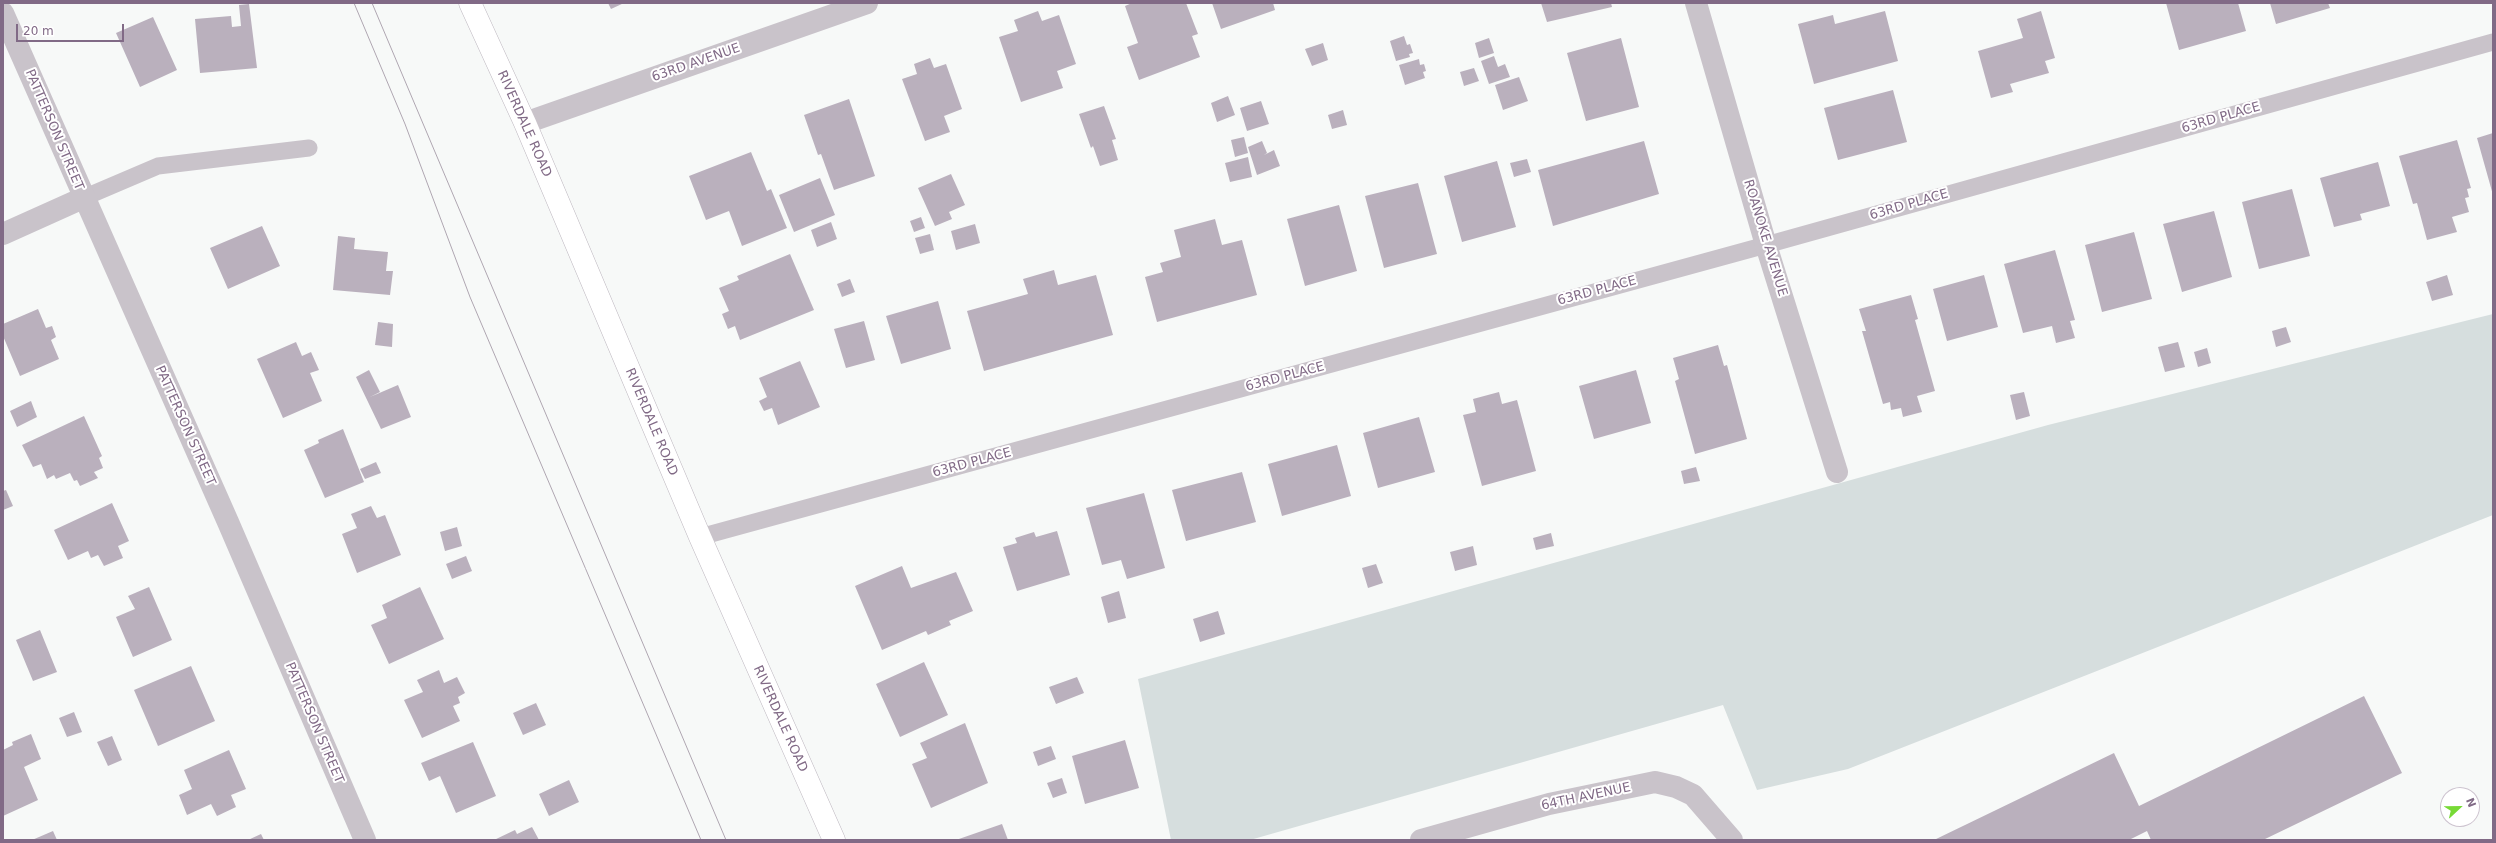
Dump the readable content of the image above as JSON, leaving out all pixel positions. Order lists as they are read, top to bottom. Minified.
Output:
{"streets":{"main road":["RIVERDALE ROAD"],"street":["63RD AVENUE","PATTERSON STREET","ROANOKE AVENUE","64TH AVENUE"],"lane":["63RD PLACE"]},"crossings":[["63RD AVENUE","RIVERDALE ROAD"],["63RD PLACE","RIVERDALE ROAD"],["63RD PLACE","ROANOKE AVENUE"]],"scale_bar":"20 m","north":"right"}
